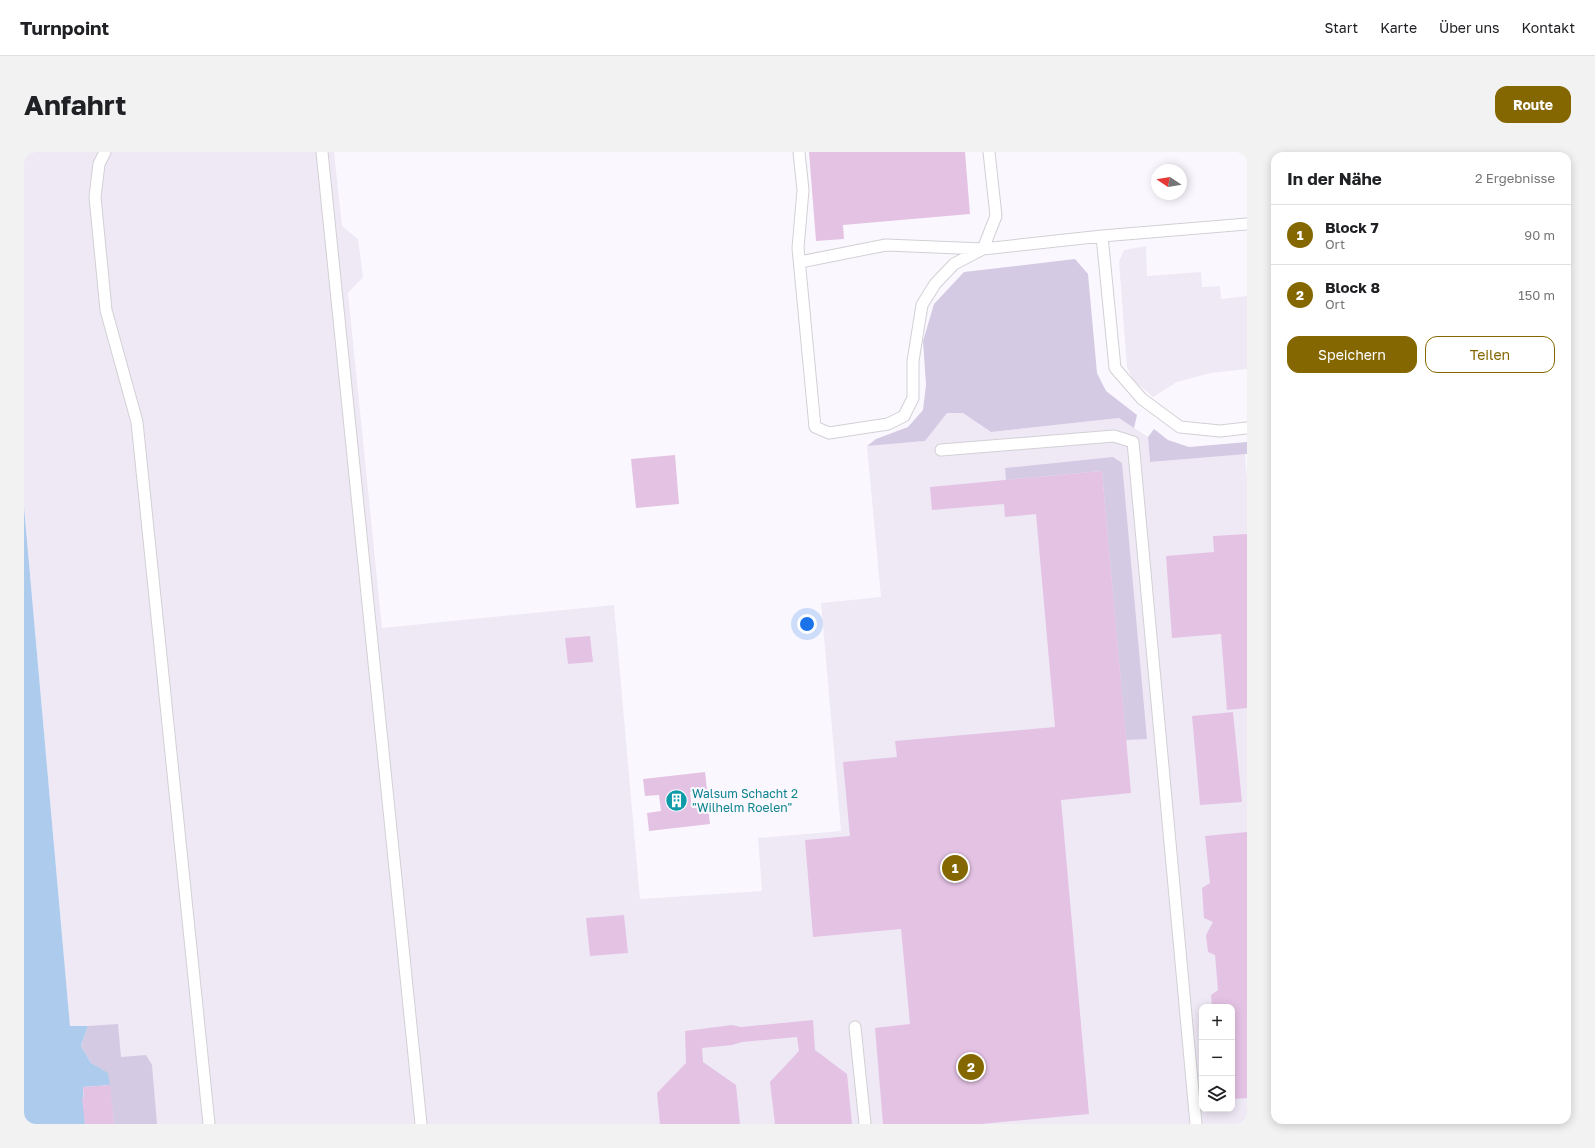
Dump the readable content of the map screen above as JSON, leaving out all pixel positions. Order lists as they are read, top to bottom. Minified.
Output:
{"places":{"building":["Walsum Schacht 2 \"Wilhelm Roelen\""]},"north":"left","page":{"header":"Turnpoint","nav":["Start","Karte","Über uns","Kontakt"],"buttons":["Route",["Speichern","Teilen"]],"title":"Anfahrt","heading":["In der Nähe","2 Ergebnisse"],"list":[{"mark":"1","name":"Block 7","note":"Ort","value":"90 m"},{"mark":"2","name":"Block 8","note":"Ort","value":"150 m"}],"pins":["1","2"],"map_buttons":["+","−"]}}
